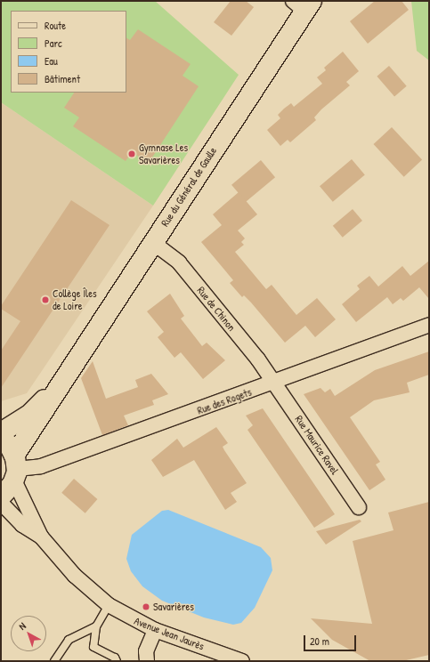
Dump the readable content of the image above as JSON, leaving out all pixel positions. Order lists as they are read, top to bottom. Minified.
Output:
{"streets":{"street":["Rue du Général de Gaulle","Rue de Chinon","Rue des Rogets","Rue Maurice Ravel","Avenue Jean Jaurès"]},"crossings":[["Rue du Général de Gaulle","Rue de Chinon"],["Rue du Général de Gaulle","Rue des Rogets"],["Rue du Général de Gaulle","Avenue Jean Jaurès"],["Rue de Chinon","Rue des Rogets"],["Rue de Chinon","Rue Maurice Ravel"],["Rue des Rogets","Rue Maurice Ravel"],["Rue des Rogets","Avenue Jean Jaurès"]],"places":["Gymnase Les Savarières","Collège Îles de Loire","Savarières"],"legend":["Route","Parc","Eau","Bâtiment"],"scale_bar":"20 m","north":"top left"}
